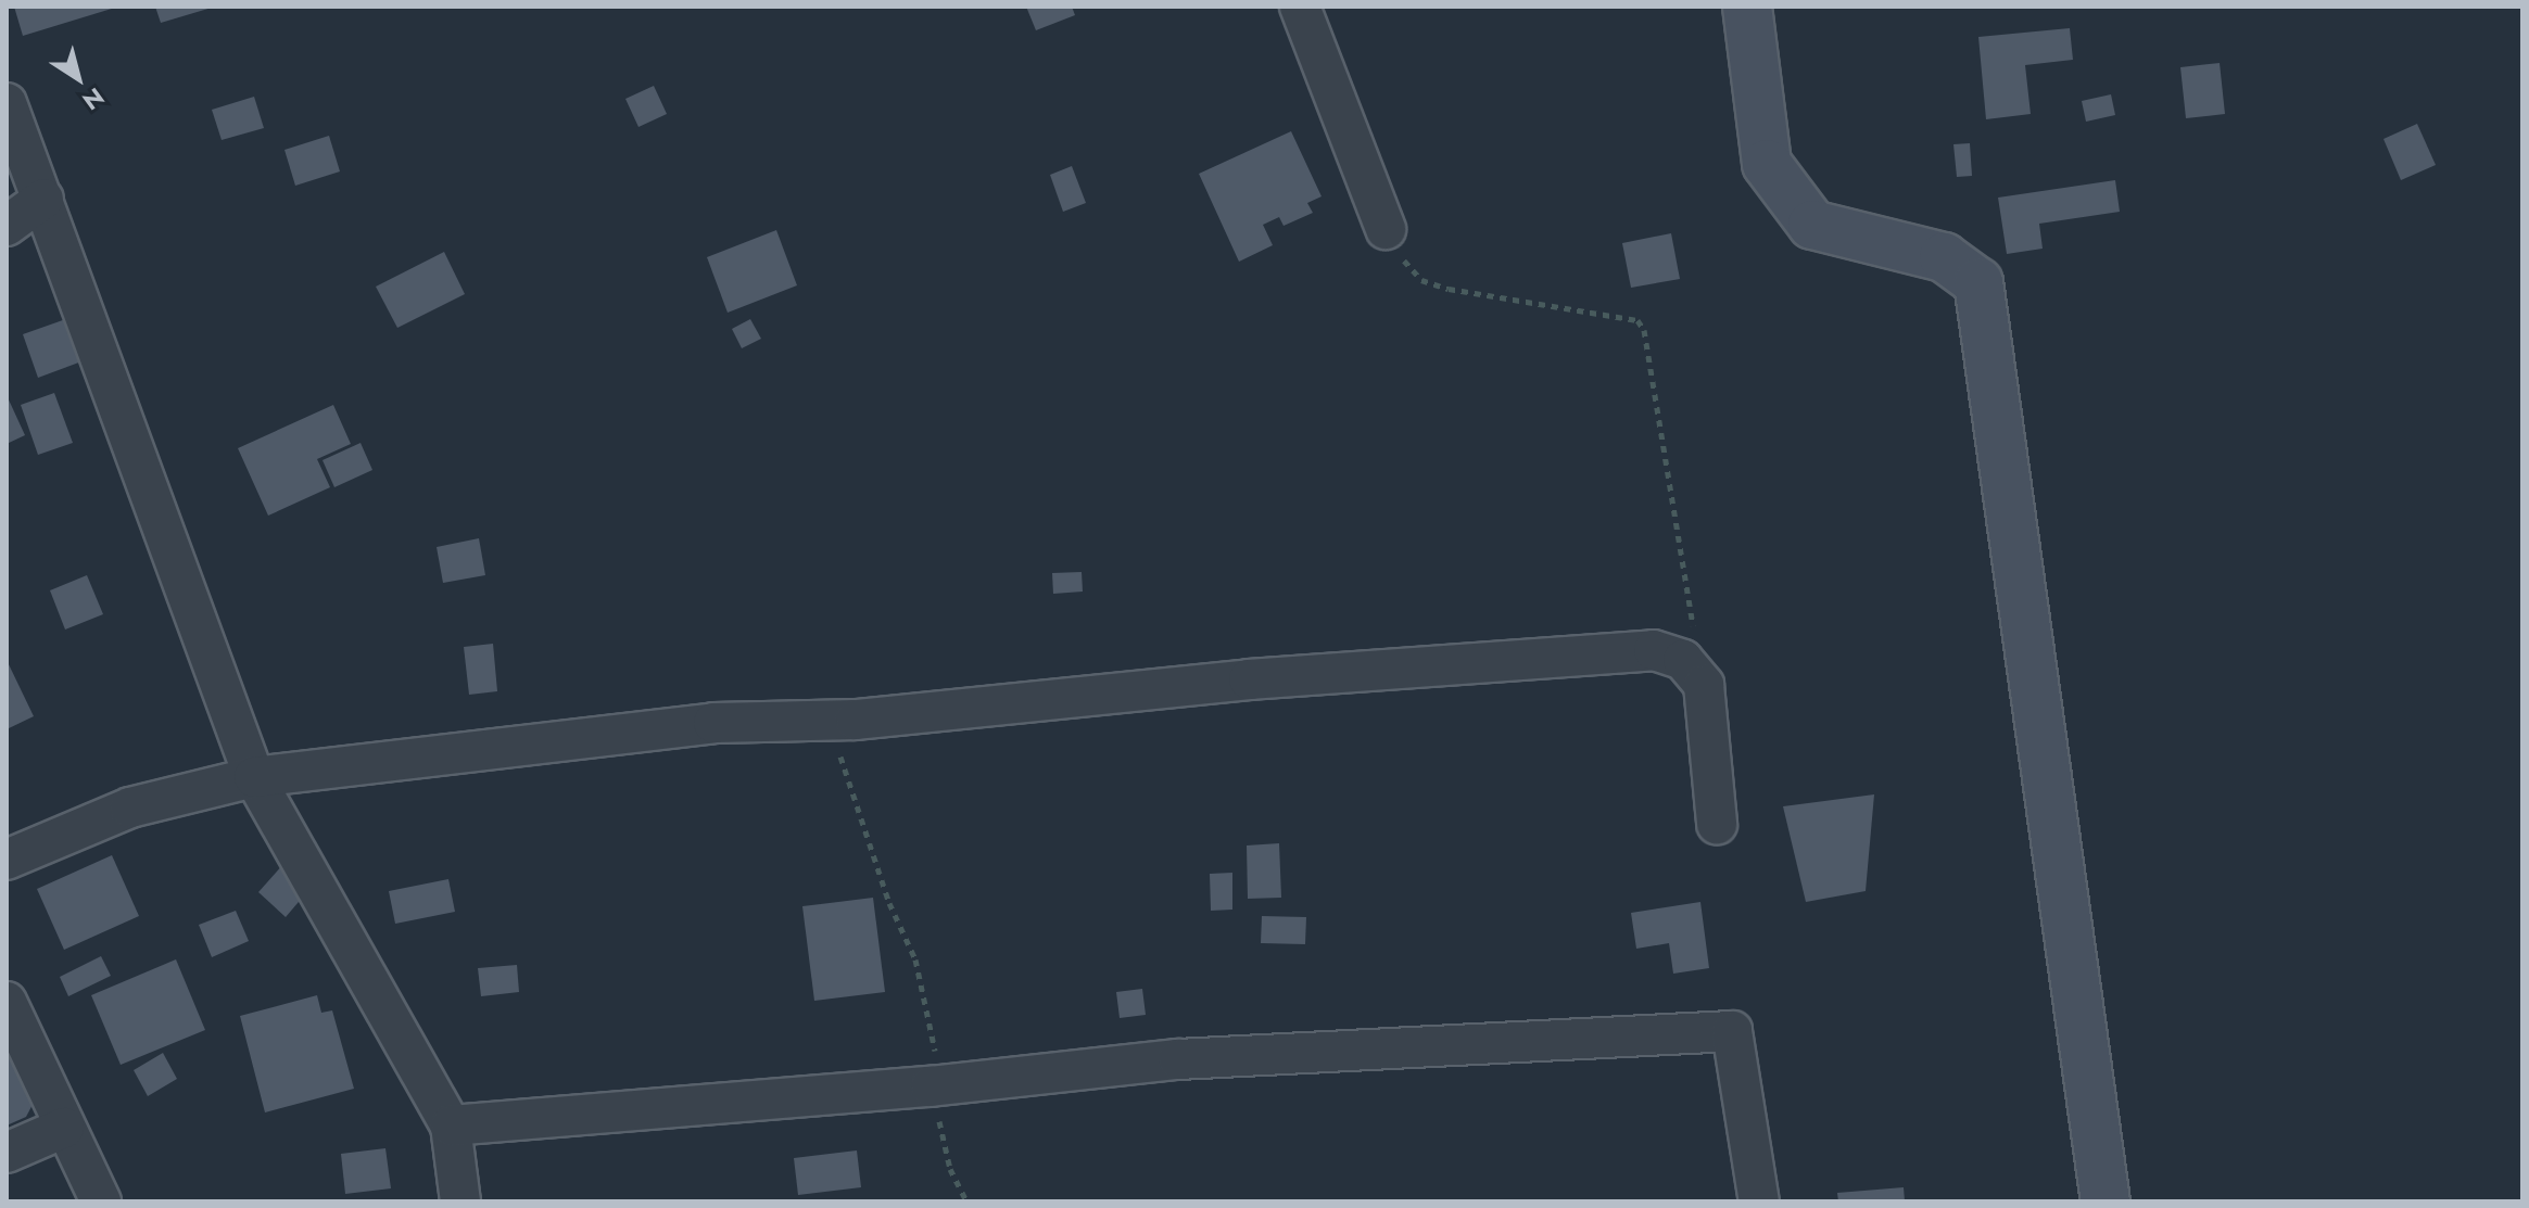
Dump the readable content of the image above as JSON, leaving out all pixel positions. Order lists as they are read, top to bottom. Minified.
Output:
{"north":"bottom right"}
